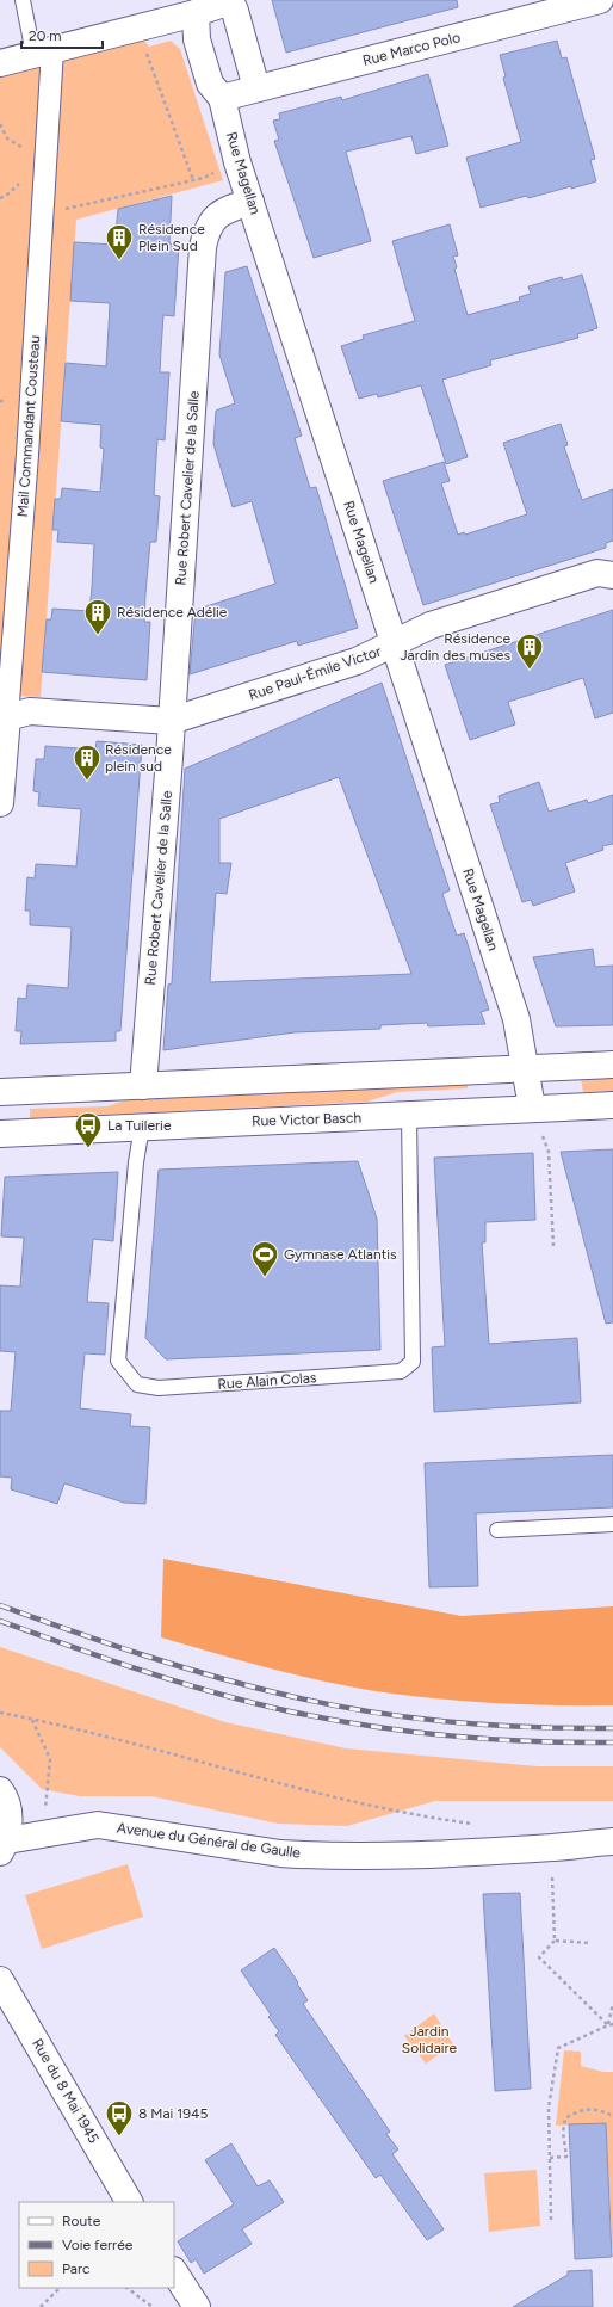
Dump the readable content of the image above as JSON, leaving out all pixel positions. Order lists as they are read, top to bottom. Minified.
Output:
{"streets":{"street":["Rue Marco Polo","Rue Magellan","Mail Commandant Cousteau","Rue Robert Cavelier de la Salle","Rue Paul-Émile Victor","Rue Victor Basch","Avenue du Général de Gaulle","Rue du 8 Mai 1945"],"lane":["Rue Alain Colas"]},"crossings":[["Rue Marco Polo","Rue Magellan"],["Rue Magellan","Rue Robert Cavelier de la Salle"],["Rue Magellan","Rue Paul-Émile Victor"],["Rue Magellan","Rue Victor Basch"],["Mail Commandant Cousteau","Rue Paul-Émile Victor"],["Rue Robert Cavelier de la Salle","Rue Paul-Émile Victor"],["Rue Victor Basch","Rue Alain Colas"]],"parks":["Jardin Solidaire"],"places":{"building":["Résidence Plein Sud","Résidence Adélie","Résidence Jardin des muses","Résidence plein sud"],"bus stop":["La Tuilerie","8 Mai 1945"],"sports":["Gymnase Atlantis"]},"legend":["Route","Voie ferrée","Parc"],"scale_bar":"20 m"}
